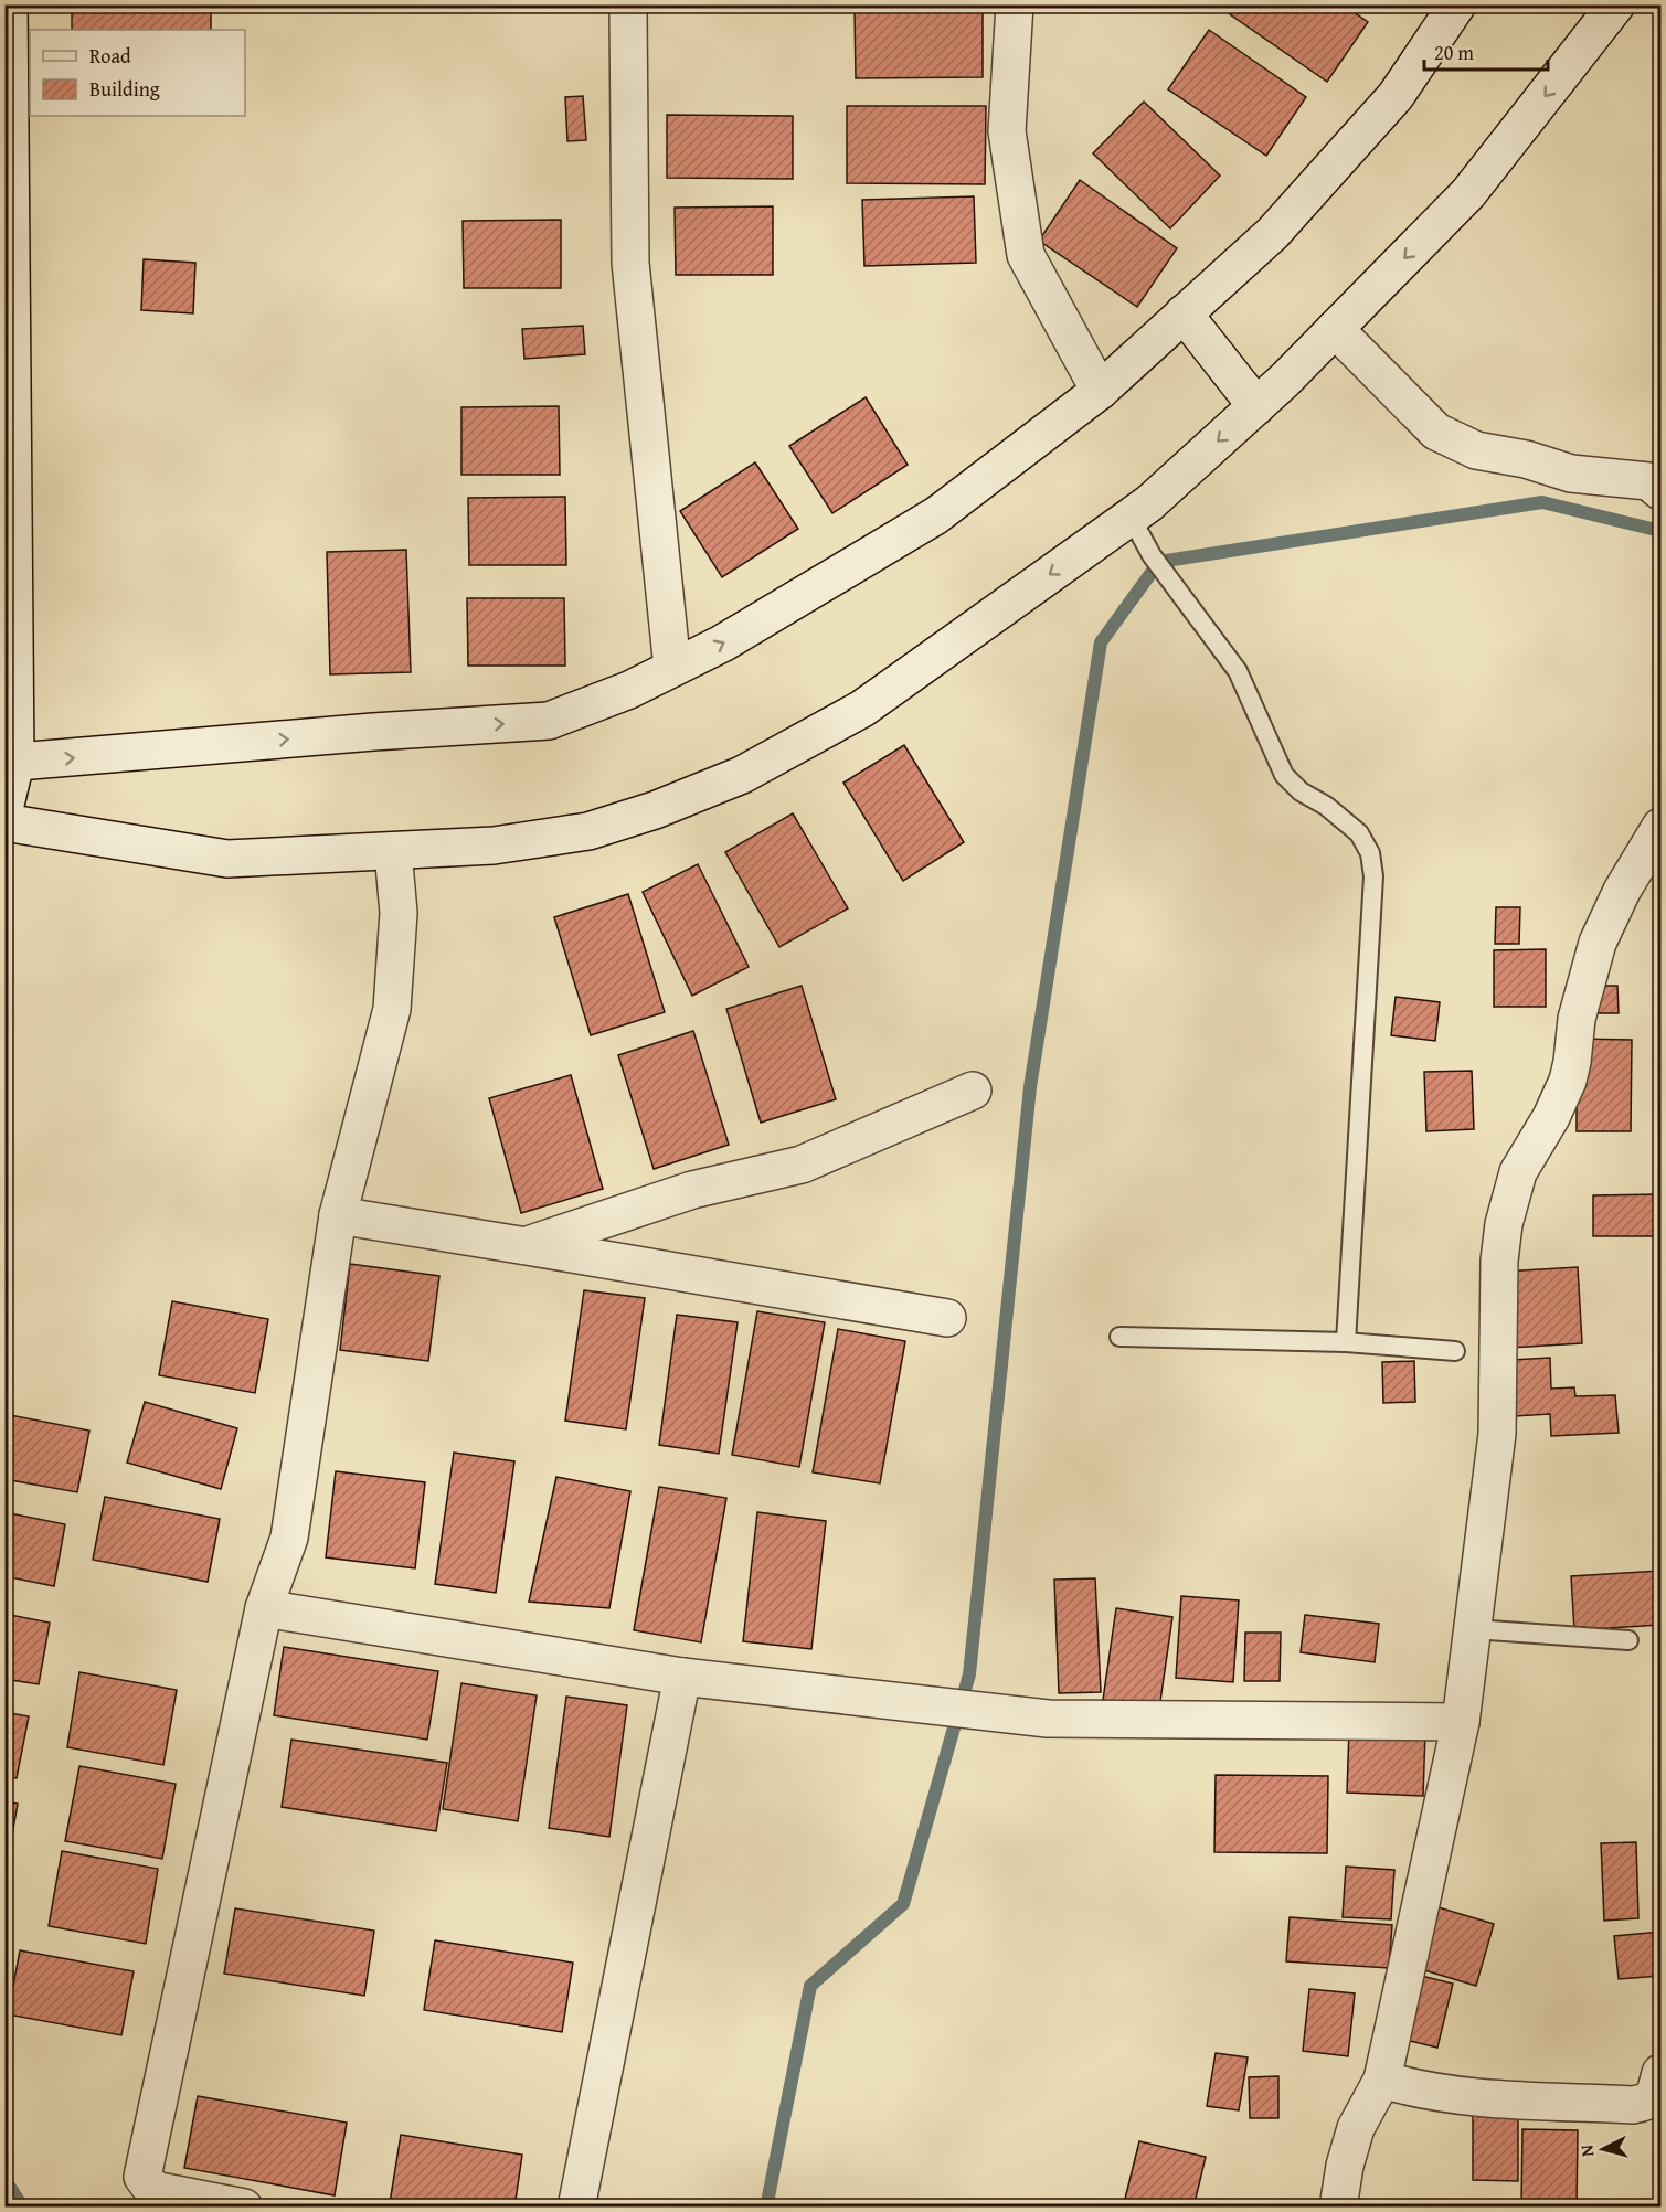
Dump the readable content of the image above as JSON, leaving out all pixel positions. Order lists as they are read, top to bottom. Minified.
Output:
{"legend":["Road","Building"],"scale_bar":"20 m","north":"left"}
